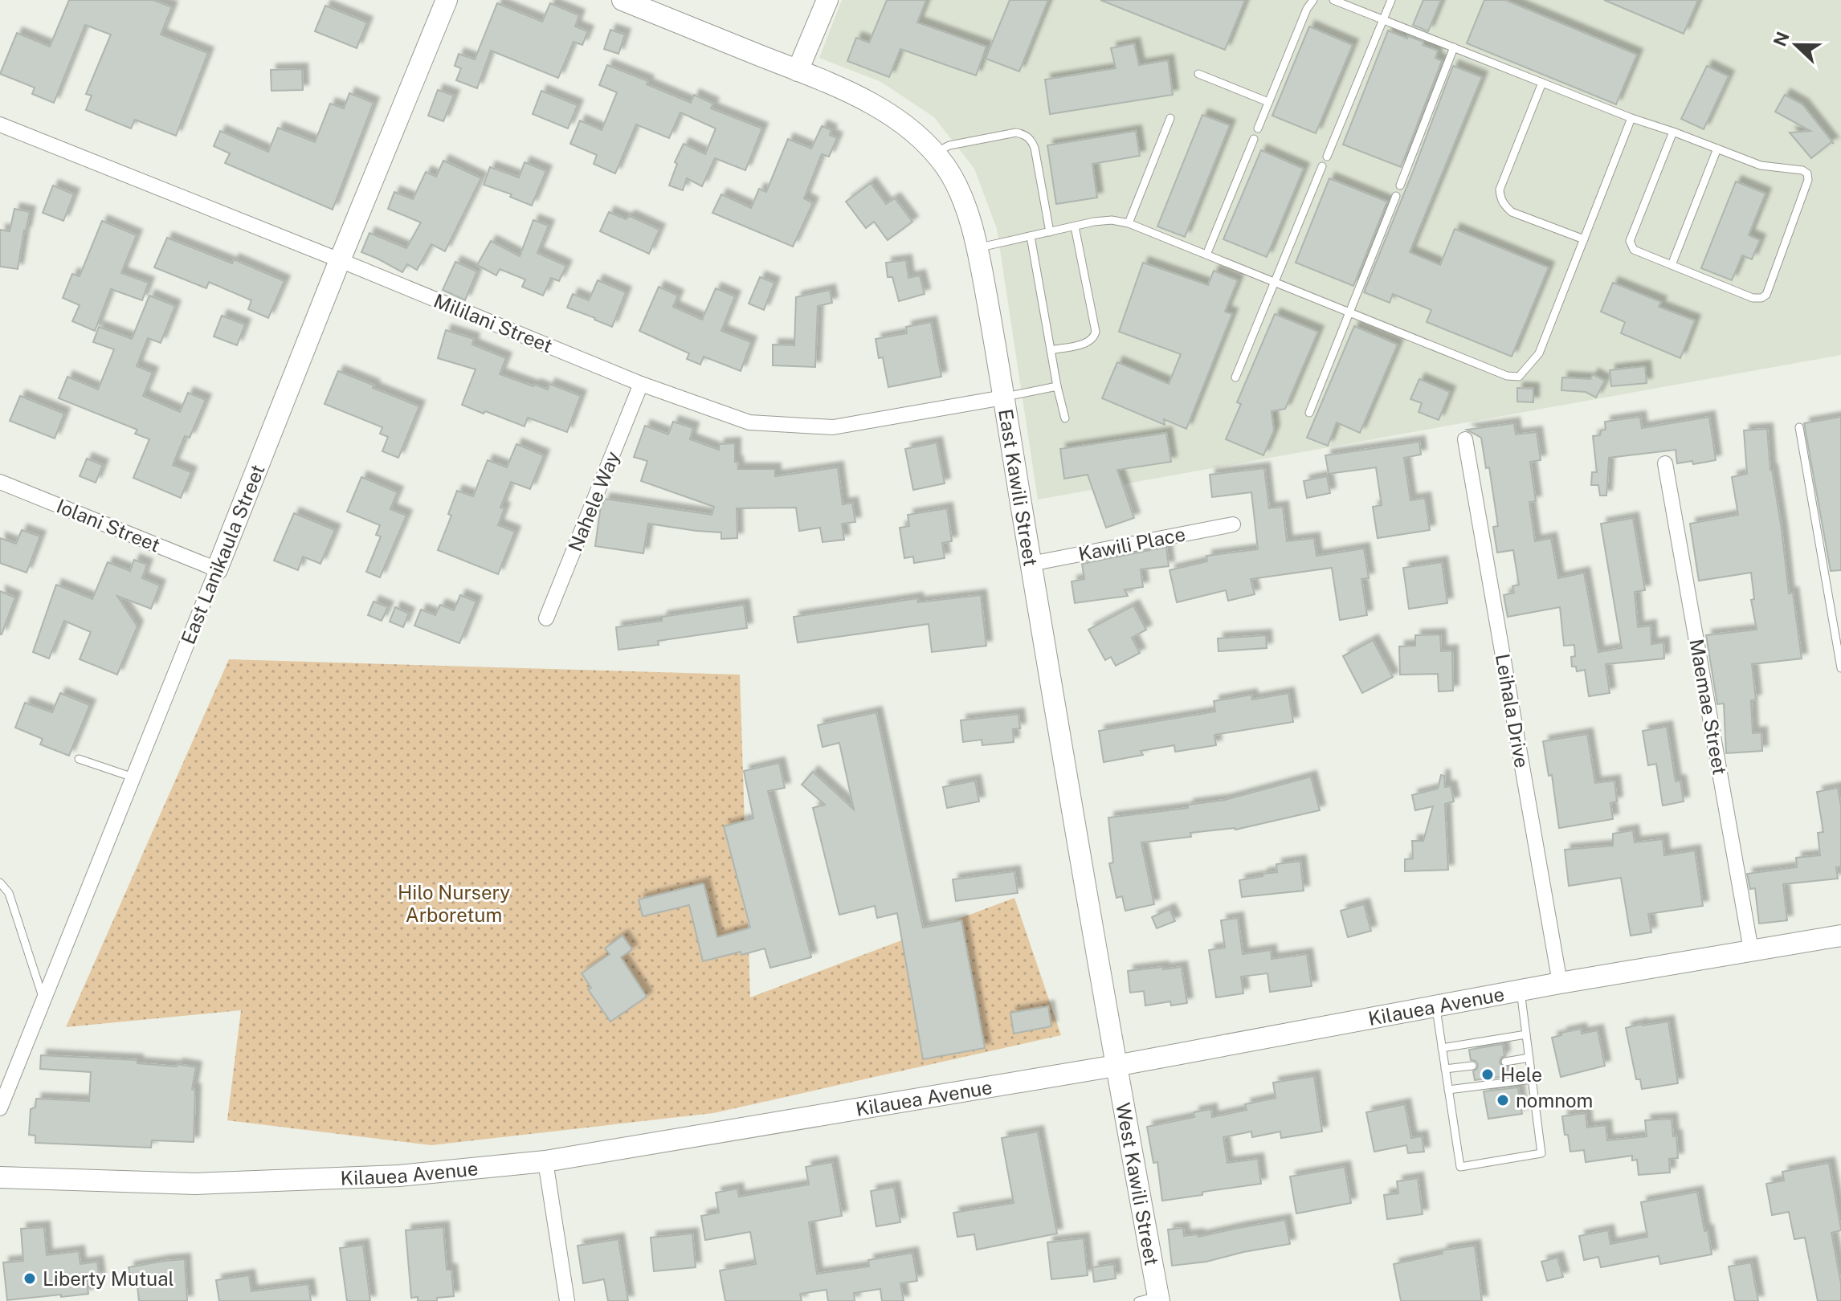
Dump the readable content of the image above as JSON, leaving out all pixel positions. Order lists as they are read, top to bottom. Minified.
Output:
{"streets":{"street":["Mililani Street","East Kawili Street","Nahele Way","Iolani Street","Kawili Place","East Lanikaula Street","Maemae Street","Leihala Drive","Kilauea Avenue","West Kawili Street"]},"crossings":[["Mililani Street","East Kawili Street"],["Mililani Street","Nahele Way"],["Mililani Street","East Lanikaula Street"],["East Kawili Street","Kawili Place"],["East Kawili Street","Kilauea Avenue"],["East Kawili Street","West Kawili Street"],["Iolani Street","East Lanikaula Street"],["Maemae Street","Kilauea Avenue"],["Leihala Drive","Kilauea Avenue"],["Kilauea Avenue","West Kawili Street"]],"parks":["Hilo Nursery Arboretum"],"places":["Hele","nomnom","Liberty Mutual"],"north":"left"}
